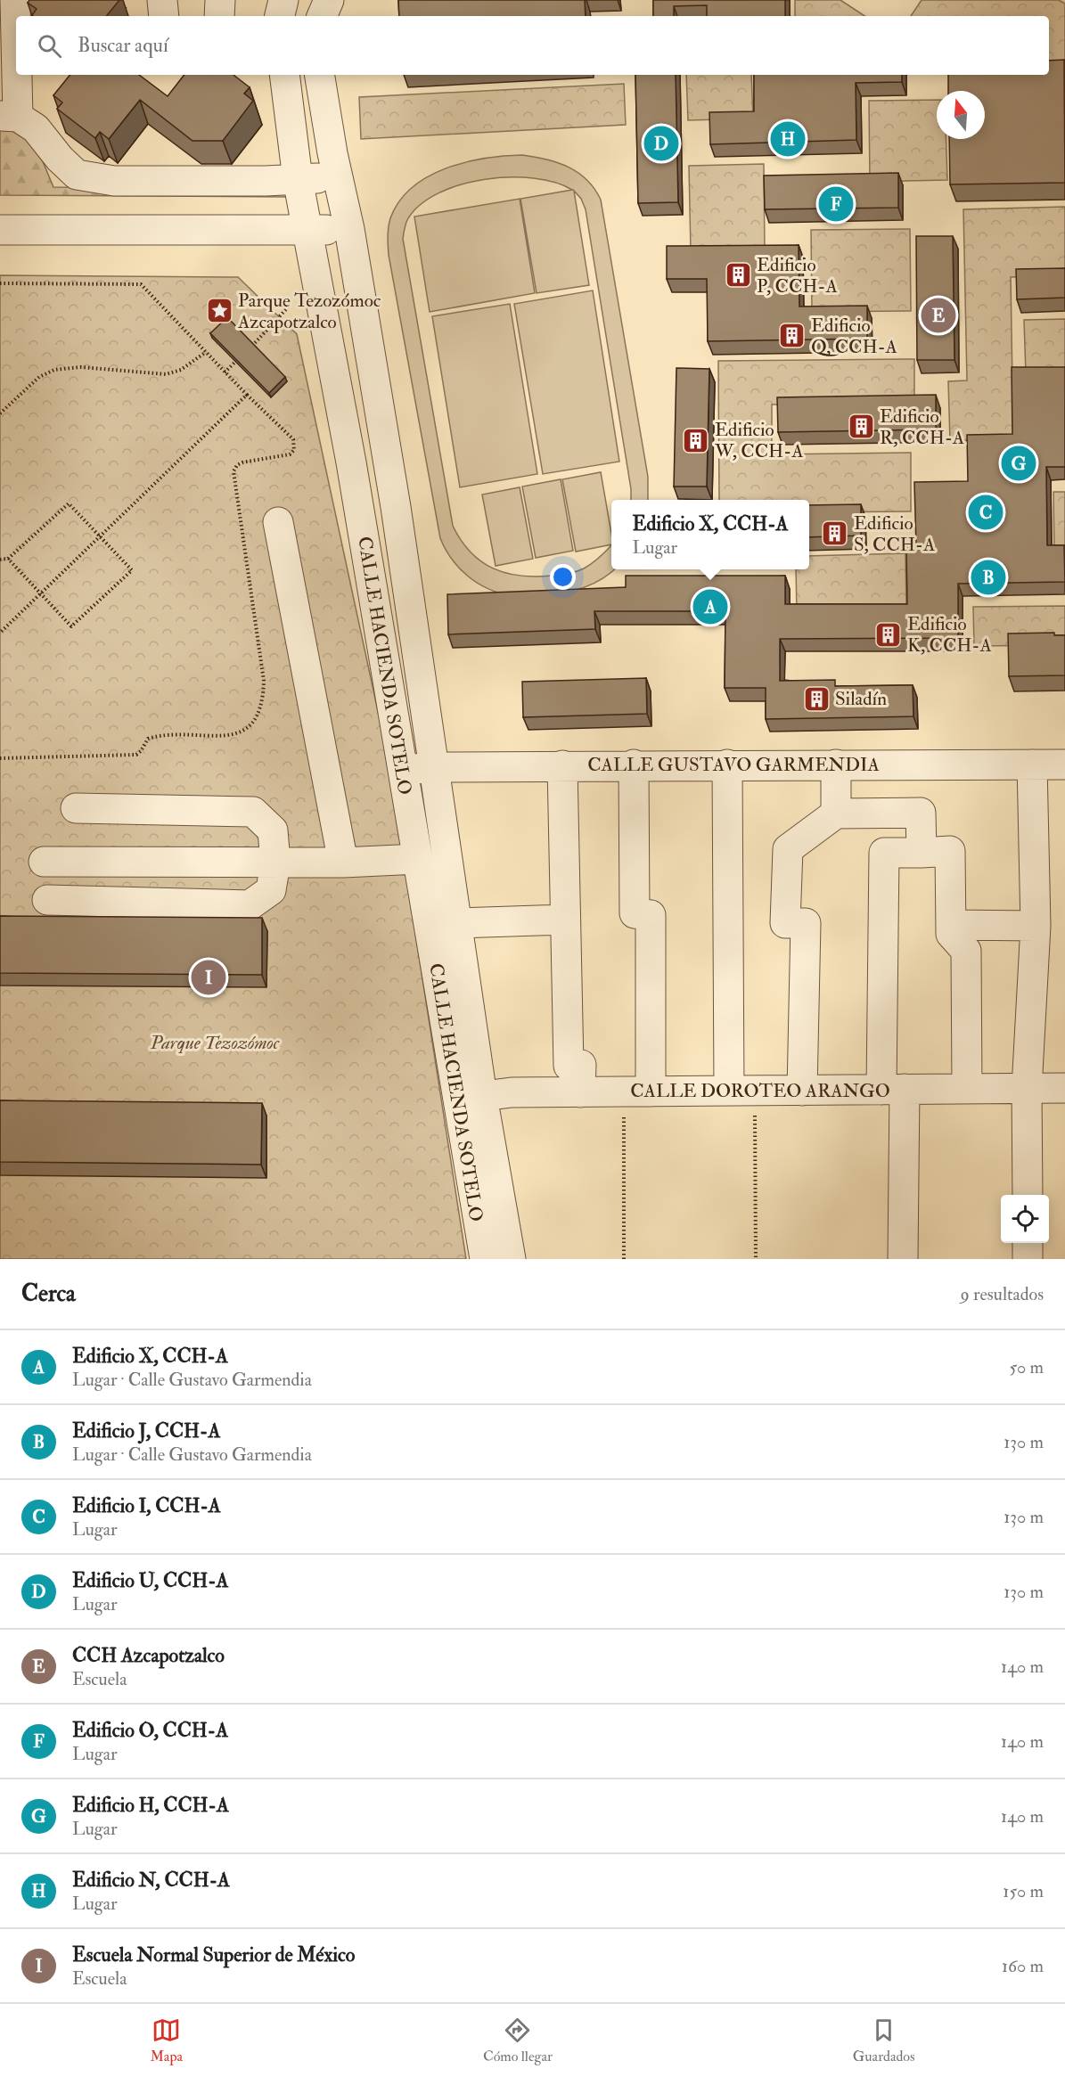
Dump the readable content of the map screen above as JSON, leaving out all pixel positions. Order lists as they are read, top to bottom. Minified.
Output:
{"streets":{"street":["CALLE HACIENDA SOTELO","CALLE GUSTAVO GARMENDIA","CALLE DOROTEO ARANGO"]},"crossings":[["CALLE HACIENDA SOTELO","CALLE GUSTAVO GARMENDIA"],["CALLE HACIENDA SOTELO","CALLE DOROTEO ARANGO"]],"parks":["Parque Tezozómoc"],"places":{"building":["Edificio P, CCH-A","Edificio Q, CCH-A","Edificio R, CCH-A","Edificio W, CCH-A","Edificio S, CCH-A","Edificio K, CCH-A","Siladín"],"place":["Parque Tezozómoc Azcapotzalco"]},"north":"top","page":{"search":"Buscar aquí","pins":["H","D","F","E","G","C","B","A","I"],"popup":["Edificio X, CCH-A","Lugar"],"heading":["Cerca","9 resultados"],"list":[{"mark":"A","name":"Edificio X, CCH-A","note":"Lugar · Calle Gustavo Garmendia","value":"50 m"},{"mark":"B","name":"Edificio J, CCH-A","note":"Lugar · Calle Gustavo Garmendia","value":"130 m"},{"mark":"C","name":"Edificio I, CCH-A","note":"Lugar","value":"130 m"},{"mark":"D","name":"Edificio U, CCH-A","note":"Lugar","value":"130 m"},{"mark":"E","name":"CCH Azcapotzalco","note":"Escuela","value":"140 m"},{"mark":"F","name":"Edificio O, CCH-A","note":"Lugar","value":"140 m"},{"mark":"G","name":"Edificio H, CCH-A","note":"Lugar","value":"140 m"},{"mark":"H","name":"Edificio N, CCH-A","note":"Lugar","value":"150 m"},{"mark":"I","name":"Escuela Normal Superior de México","note":"Escuela","value":"160 m"}],"nav":["Mapa","Cómo llegar","Guardados"]}}
